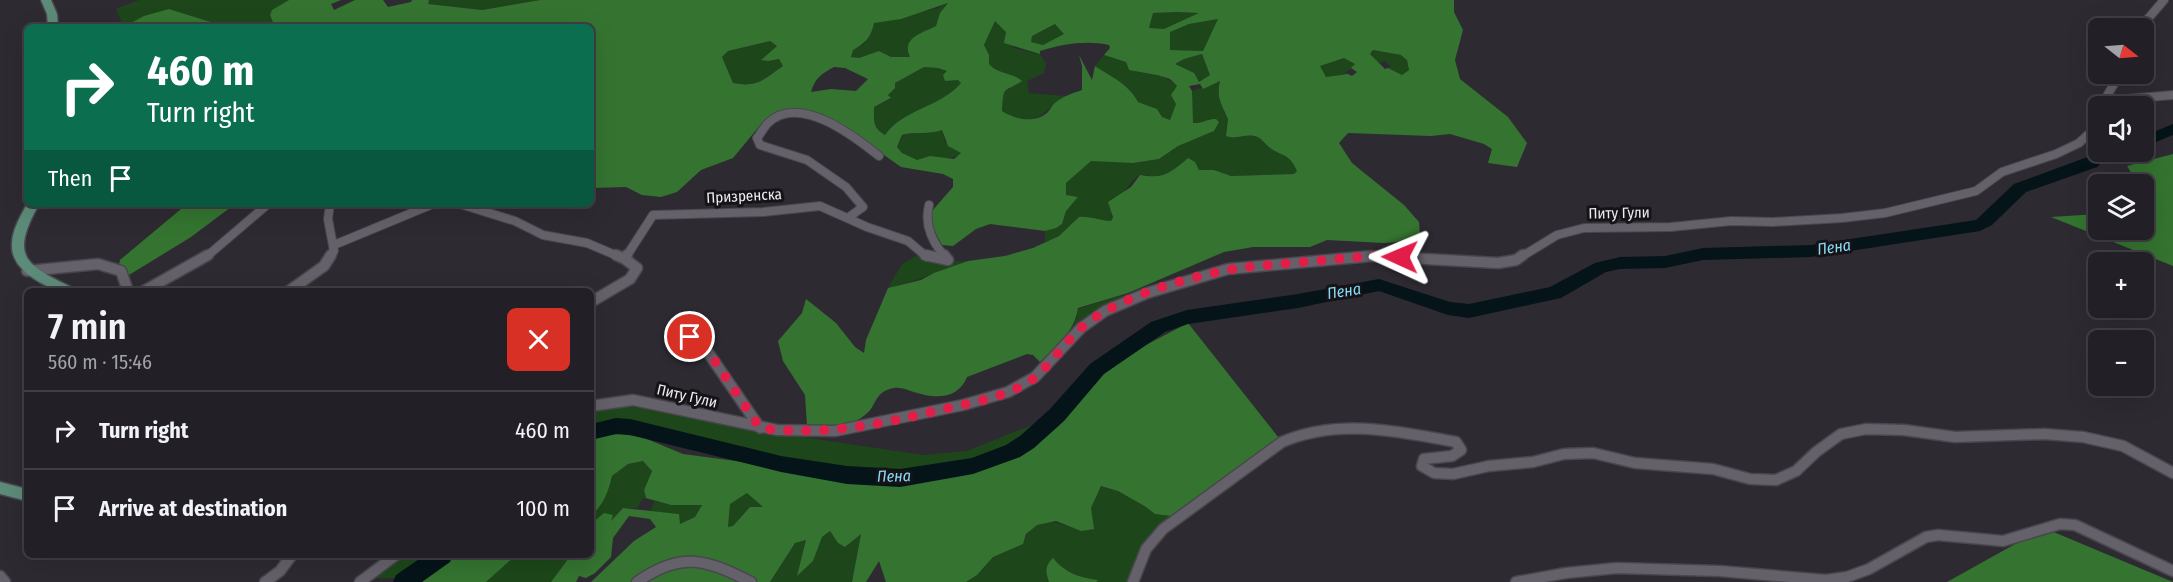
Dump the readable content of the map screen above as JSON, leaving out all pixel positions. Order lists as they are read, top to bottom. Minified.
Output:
{"streets":{"street":["Призренска","Питу Гули"]},"water":["Пена"],"north":"right","page":{"map_buttons":["+","−"],"turn":["460 m","Turn right"],"then":"Then","heading":["7 min","560 m · 15:46"],"list":[{"name":"Turn right","value":"460 m"},{"name":"Arrive at destination","value":"100 m"}]}}
